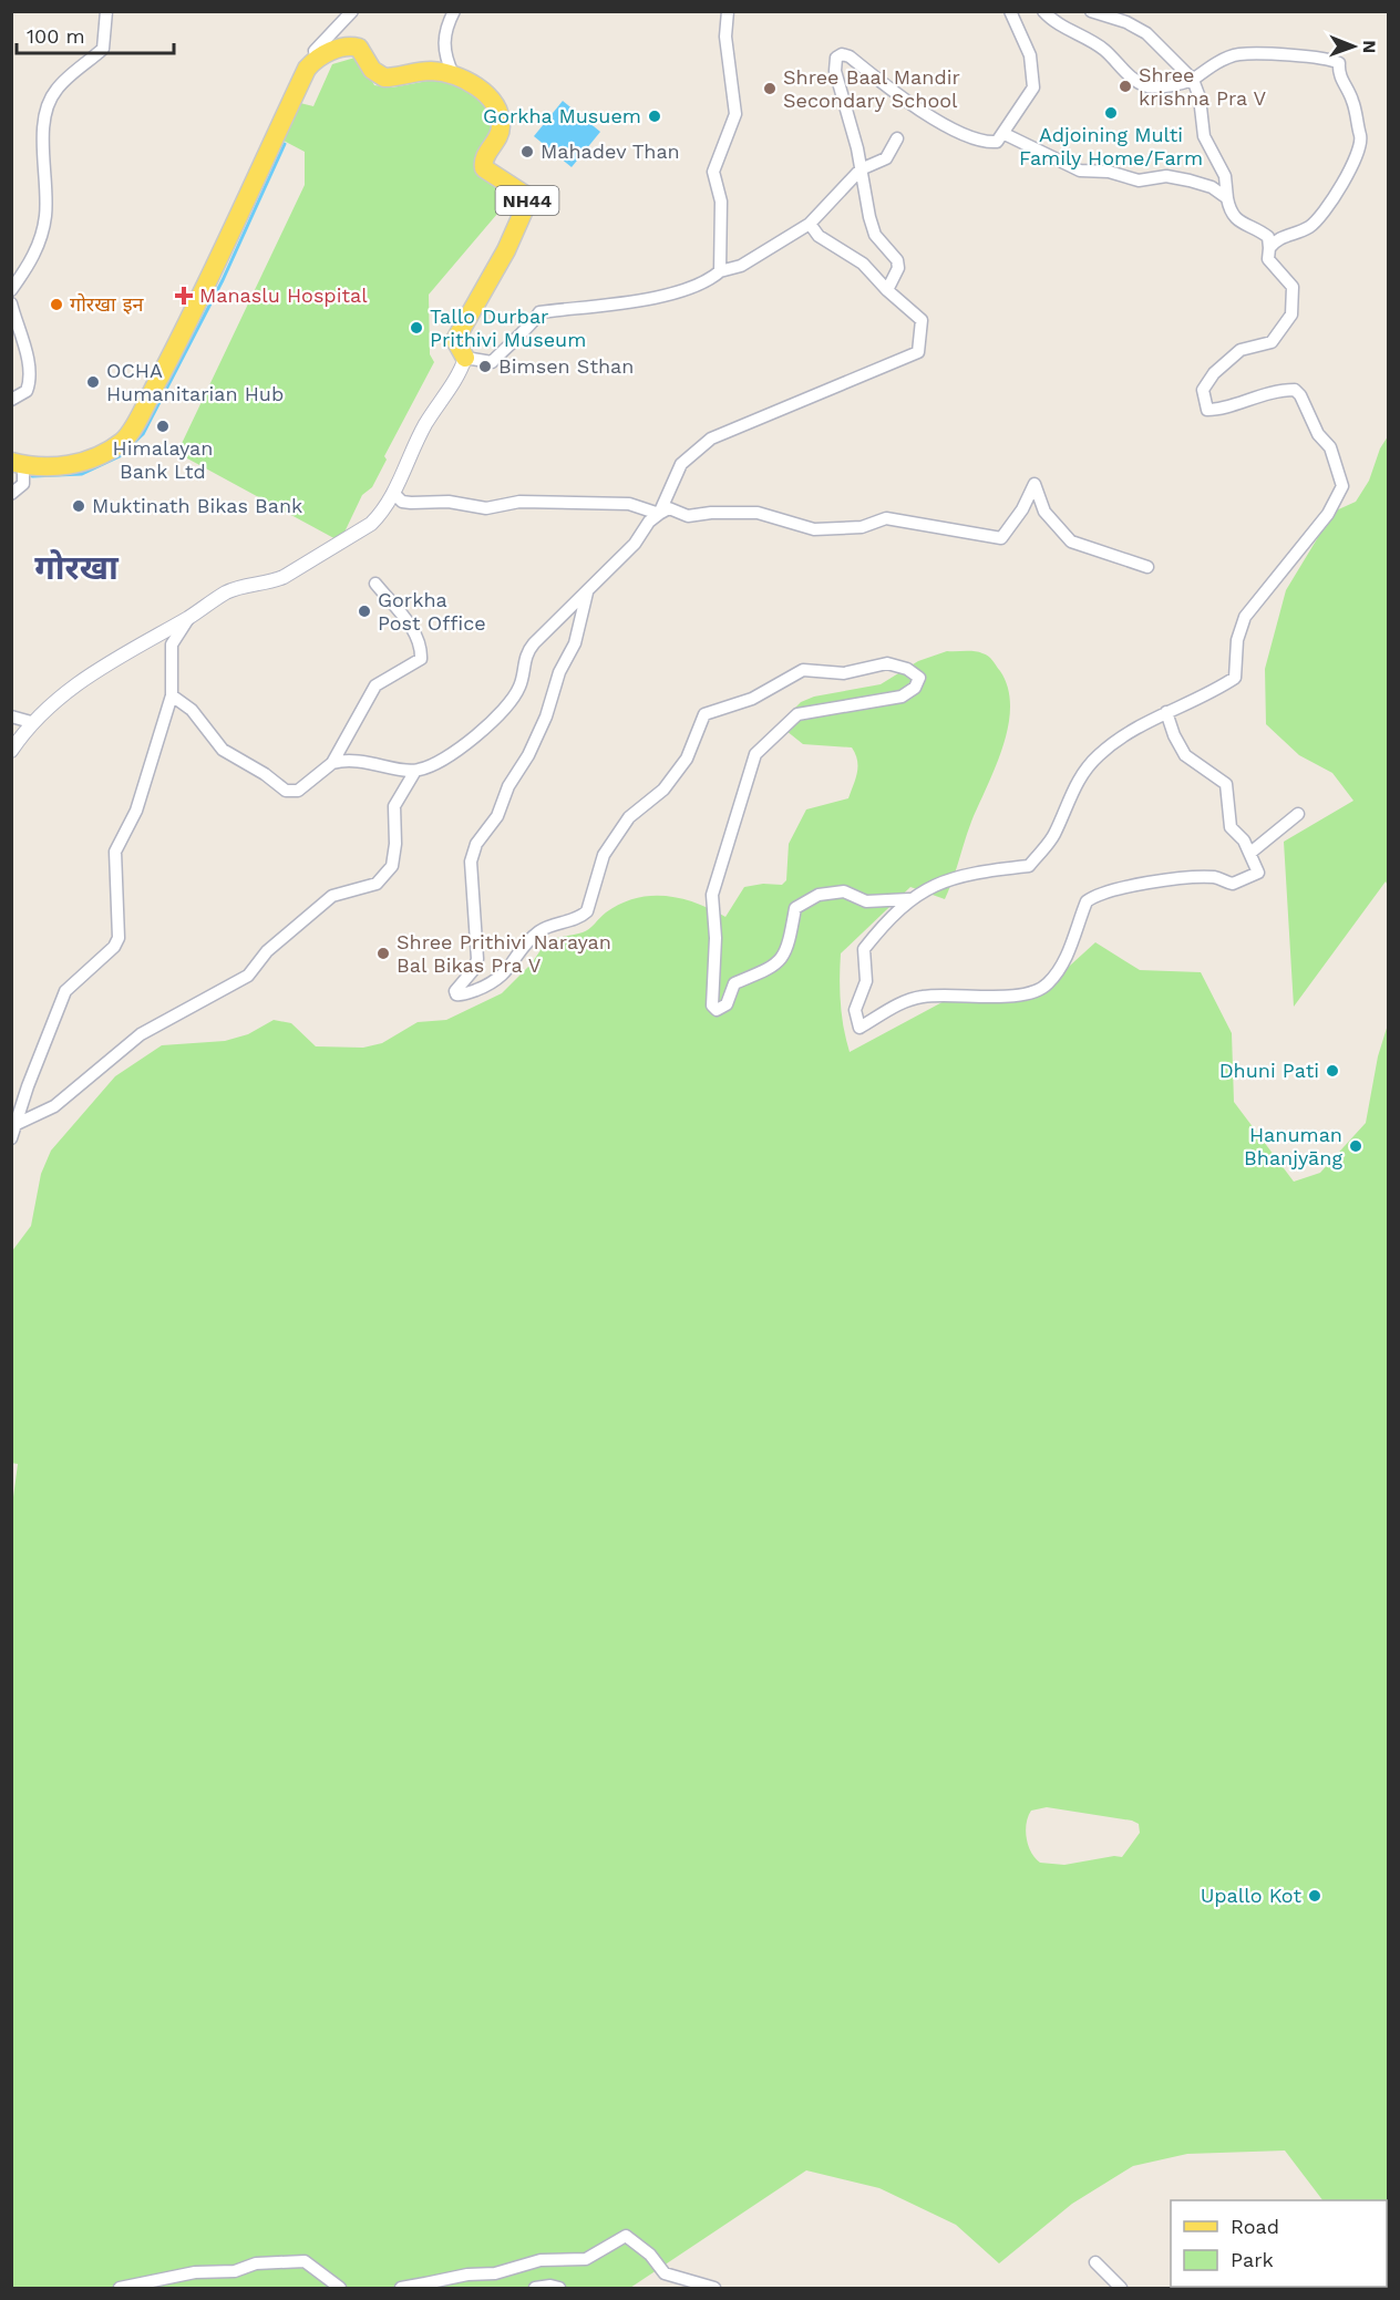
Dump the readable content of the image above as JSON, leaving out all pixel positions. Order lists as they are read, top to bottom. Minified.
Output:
{"streets":{"main road":["NH44"]},"districts":["गोरखा"],"places":{"other":["Shree krishna Pra V","Shree Baal Mandir Secondary School","Adjoining Multi Family Home/Farm","Gorkha Musuem","Mahadev Than","गोरखा इन","Tallo Durbar Prithivi Museum","Bimsen Sthan","OCHA Humanitarian Hub","Himalayan Bank Ltd","Muktinath Bikas Bank","Gorkha Post Office","Shree Prithivi Narayan Bal Bikas Pra V","Dhuni Pati","Hanuman Bhanjyāng","Upallo Kot"],"health":["Manaslu Hospital"]},"legend":["Road","Park"],"scale_bar":"100 m","north":"right"}
